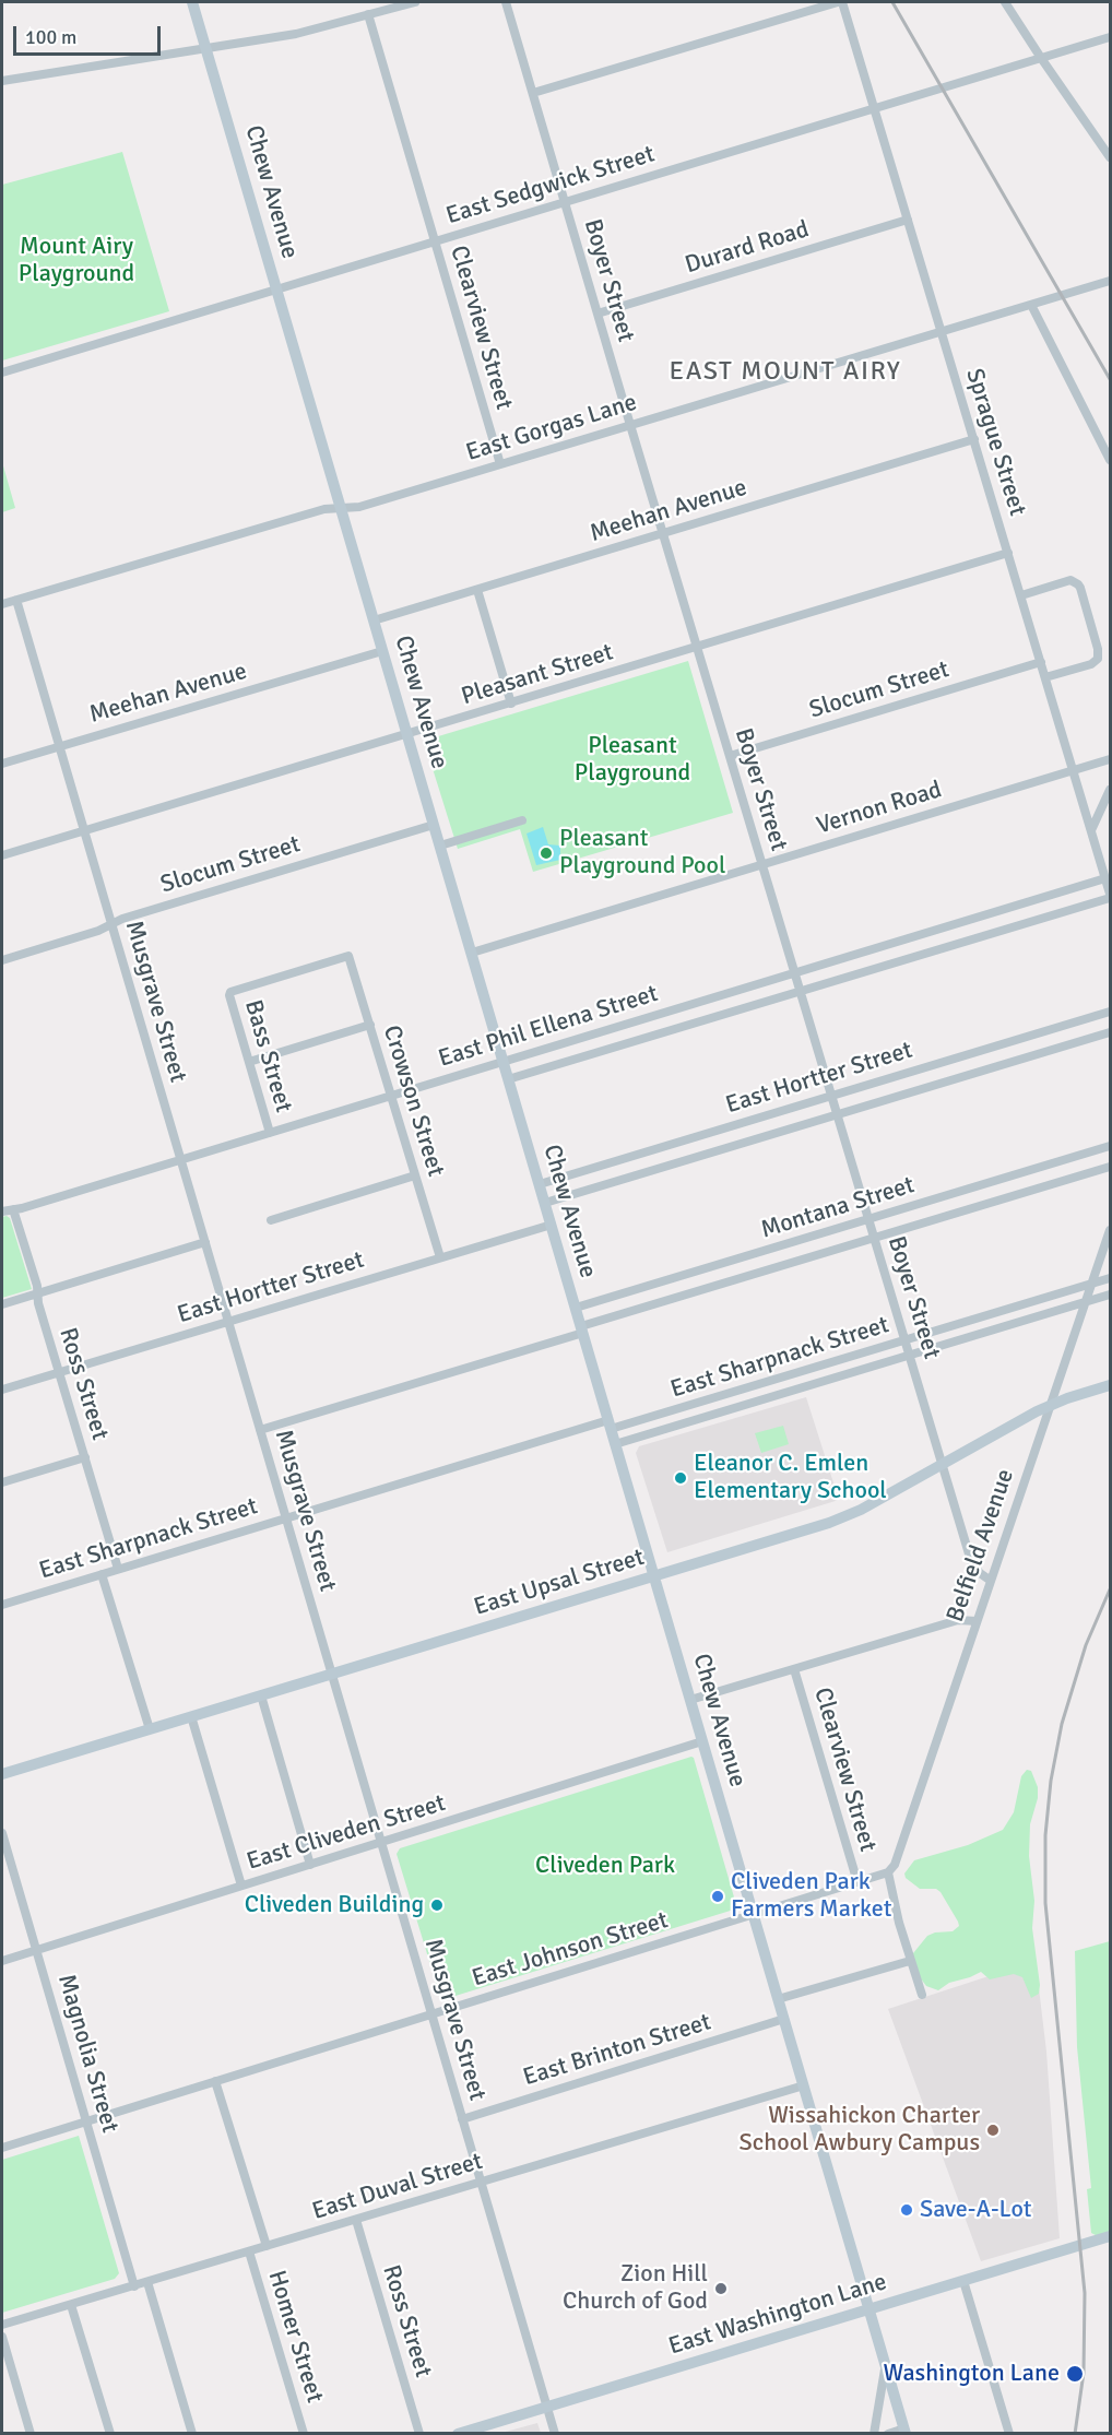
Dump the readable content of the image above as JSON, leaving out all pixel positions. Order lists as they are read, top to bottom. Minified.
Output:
{"streets":{"street":["East Sedgwick Street","Chew Avenue","Durard Road","Boyer Street","Clearview Street","East Gorgas Lane","Sprague Street","Meehan Avenue","Pleasant Street","Slocum Street","Vernon Road","Musgrave Street","East Phil Ellena Street","Bass Street","East Hortter Street","Crowson Street","Montana Street","East Sharpnack Street","Ross Street","Belfield Avenue","East Upsal Street","East Cliveden Street","East Johnson Street","East Brinton Street","Magnolia Street","East Duval Street","East Washington Lane","Homer Street"]},"crossings":[["East Sedgwick Street","Chew Avenue"],["East Sedgwick Street","Boyer Street"],["East Sedgwick Street","Clearview Street"],["East Sedgwick Street","Sprague Street"],["Chew Avenue","East Gorgas Lane"],["Chew Avenue","Meehan Avenue"],["Chew Avenue","Pleasant Street"],["Chew Avenue","Slocum Street"],["Chew Avenue","Vernon Road"],["Chew Avenue","East Phil Ellena Street"],["Chew Avenue","East Hortter Street"],["Chew Avenue","Montana Street"],["Chew Avenue","East Sharpnack Street"],["Chew Avenue","East Upsal Street"],["Chew Avenue","East Cliveden Street"],["Chew Avenue","East Johnson Street"],["Chew Avenue","East Brinton Street"],["Chew Avenue","East Duval Street"],["Chew Avenue","East Washington Lane"],["Durard Road","Boyer Street"],["Durard Road","Sprague Street"],["Boyer Street","East Gorgas Lane"],["Boyer Street","Meehan Avenue"],["Boyer Street","Pleasant Street"],["Boyer Street","Slocum Street"],["Boyer Street","Vernon Road"],["Boyer Street","East Phil Ellena Street"],["Boyer Street","East Hortter Street"],["Boyer Street","Montana Street"],["Boyer Street","East Sharpnack Street"],["Boyer Street","Belfield Avenue"],["Boyer Street","East Upsal Street"],["Clearview Street","East Gorgas Lane"],["Clearview Street","Belfield Avenue"],["Clearview Street","East Johnson Street"],["East Gorgas Lane","Sprague Street"],["East Gorgas Lane","Musgrave Street"],["Sprague Street","Meehan Avenue"],["Sprague Street","Pleasant Street"],["Sprague Street","Slocum Street"],["Sprague Street","Vernon Road"],["Sprague Street","East Phil Ellena Street"],["Meehan Avenue","Musgrave Street"],["Pleasant Street","Musgrave Street"],["Slocum Street","Musgrave Street"],["Musgrave Street","East Phil Ellena Street"],["Musgrave Street","East Hortter Street"],["Musgrave Street","Montana Street"],["Musgrave Street","East Sharpnack Street"],["Musgrave Street","East Upsal Street"],["Musgrave Street","East Cliveden Street"],["Musgrave Street","East Johnson Street"],["Musgrave Street","East Brinton Street"],["Musgrave Street","East Duval Street"],["Musgrave Street","East Washington Lane"],["East Phil Ellena Street","Bass Street"],["East Phil Ellena Street","Crowson Street"],["East Phil Ellena Street","Ross Street"],["Bass Street","Crowson Street"],["East Hortter Street","Crowson Street"],["East Hortter Street","Ross Street"],["East Sharpnack Street","Ross Street"],["East Sharpnack Street","Belfield Avenue"],["Ross Street","East Duval Street"],["Belfield Avenue","East Upsal Street"],["Belfield Avenue","East Johnson Street"],["East Cliveden Street","Magnolia Street"],["East Johnson Street","Magnolia Street"],["Magnolia Street","East Duval Street"],["East Duval Street","Homer Street"]],"districts":["EAST MOUNT AIRY"],"parks":["Mount Airy Playground","Pleasant Playground","Cliveden Park"],"places":["Pleasant Playground Pool","Eleanor C. Emlen Elementary School","Cliveden Park Farmers Market","Cliveden Building","Wissahickon Charter School Awbury Campus","Save-A-Lot","Zion Hill Church of God","Washington Lane"],"scale_bar":"100 m"}
